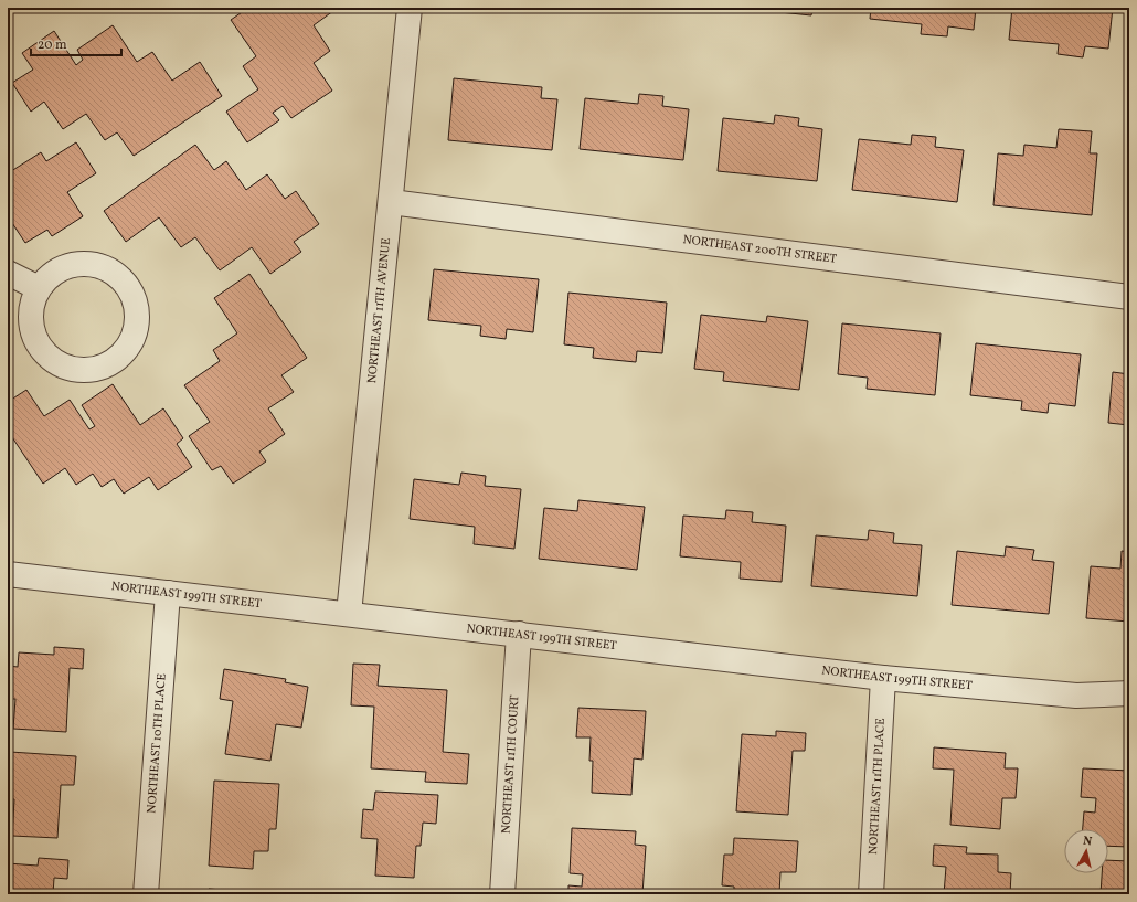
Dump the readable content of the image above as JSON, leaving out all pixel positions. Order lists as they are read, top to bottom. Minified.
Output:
{"streets":{"street":["NORTHEAST 200TH STREET","NORTHEAST 11TH AVENUE","NORTHEAST 199TH STREET","NORTHEAST 10TH PLACE","NORTHEAST 11TH COURT","NORTHEAST 11TH PLACE"]},"crossings":[["NORTHEAST 200TH STREET","NORTHEAST 11TH AVENUE"],["NORTHEAST 11TH AVENUE","NORTHEAST 199TH STREET"],["NORTHEAST 199TH STREET","NORTHEAST 10TH PLACE"],["NORTHEAST 199TH STREET","NORTHEAST 11TH COURT"],["NORTHEAST 199TH STREET","NORTHEAST 11TH PLACE"]],"scale_bar":"20 m","north":"top"}
